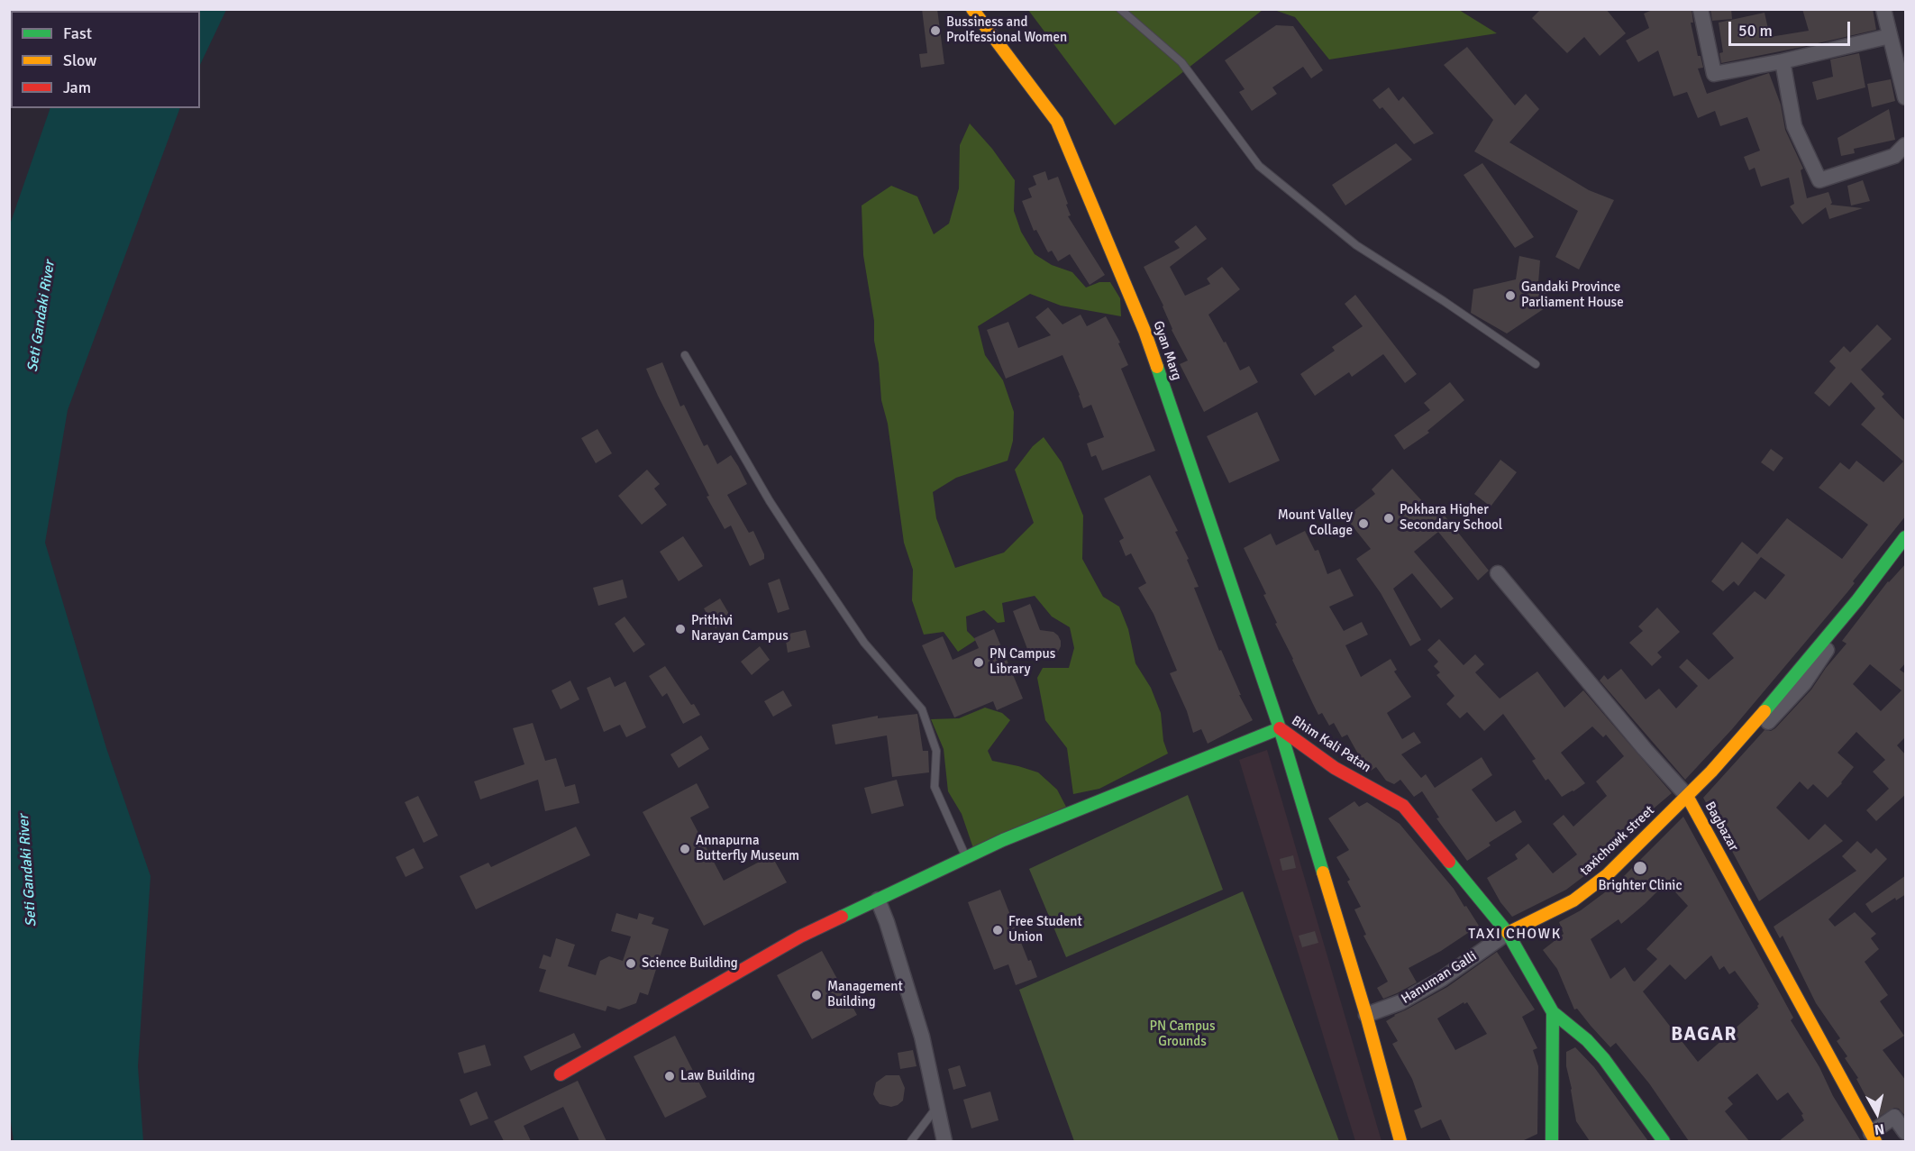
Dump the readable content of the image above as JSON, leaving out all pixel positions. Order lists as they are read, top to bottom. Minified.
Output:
{"streets":{"main road":["Gyan Marg","Bhim Kali Patan","Bagbazar"],"street":["Hanuman Galli"]},"crossings":[["Gyan Marg","Bhim Kali Patan"],["Bhim Kali Patan","Hanuman Galli"],["Bagbazar","Hanuman Galli"]],"districts":["TAXI CHOWK","BAGAR"],"water":["Seti Gandaki River"],"parks":["PN Campus Grounds"],"places":["Bussiness and Prolfessional Women","Gandaki Province Parliament House","Pokhara Higher Secondary School","Mount Valley Collage","Prithivi Narayan Campus","PN Campus Library","Annapurna Butterfly Museum","Brighter Clinic","Free Student Union","Science Building","Management Building","Law Building"],"legend":["Fast","Slow","Jam"],"scale_bar":"50 m","north":"bottom"}
